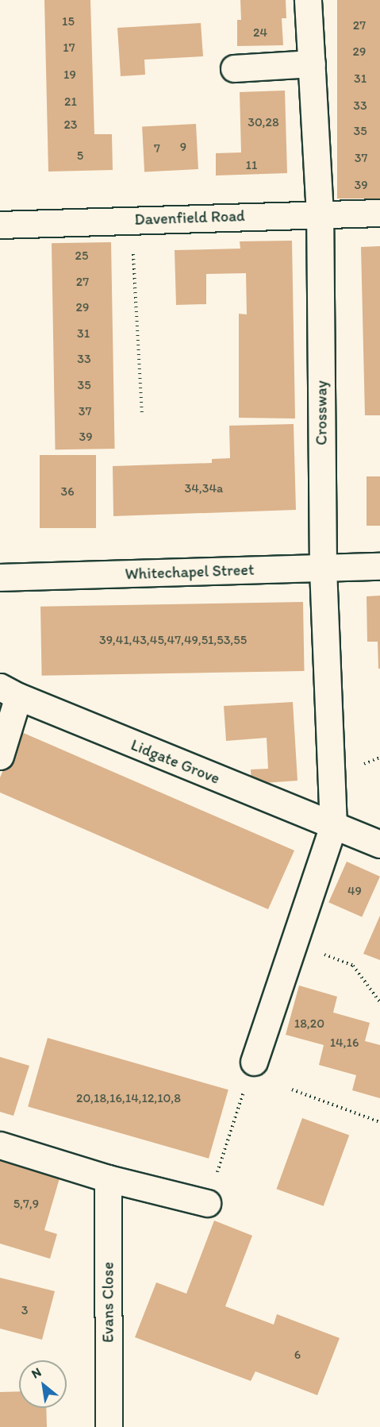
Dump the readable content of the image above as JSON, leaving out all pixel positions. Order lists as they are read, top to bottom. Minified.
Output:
{"streets":{"street":["Davenfield Road","Crossway","Whitechapel Street","Lidgate Grove","Evans Close"]},"crossings":[["Davenfield Road","Crossway"],["Crossway","Whitechapel Street"],["Crossway","Lidgate Grove"]],"house_numbers":["15","27","24","17","29","19","31","21","33","30,28","23","35","9","7","5","37","11","39","25","27","29","31","33","35","37","39","34,34a","36","39,41,43,45,47,49,51,53,55","49","18,20","14,16","20,18,16,14,12,10,8","5,7,9","3","6"],"north":"top left"}
